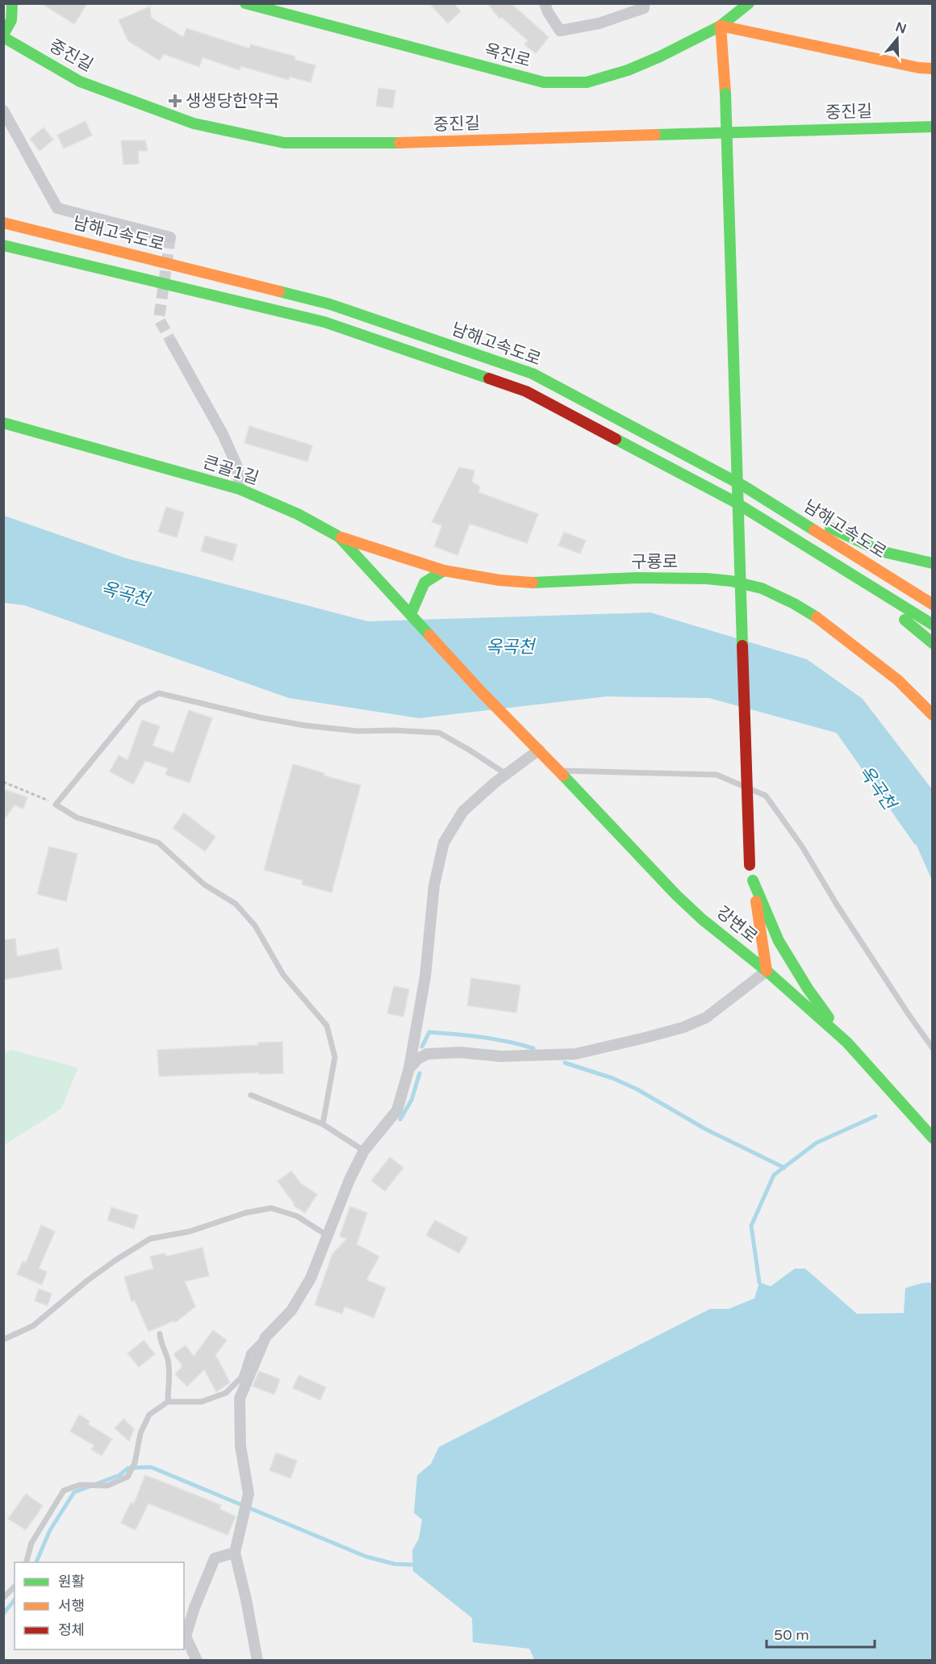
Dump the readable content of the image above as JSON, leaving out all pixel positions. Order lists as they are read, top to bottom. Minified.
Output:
{"streets":{"main road":["중진길","옥진로","남해고속도로","큰골1길","구룡로","강변로"]},"crossings":[["큰골1길","구룡로"],["큰골1길","강변로"]],"water":["옥곡천"],"places":{"health":["생생당한약국"]},"legend":["원활","서행","정체"],"scale_bar":"50 m","north":"top"}
